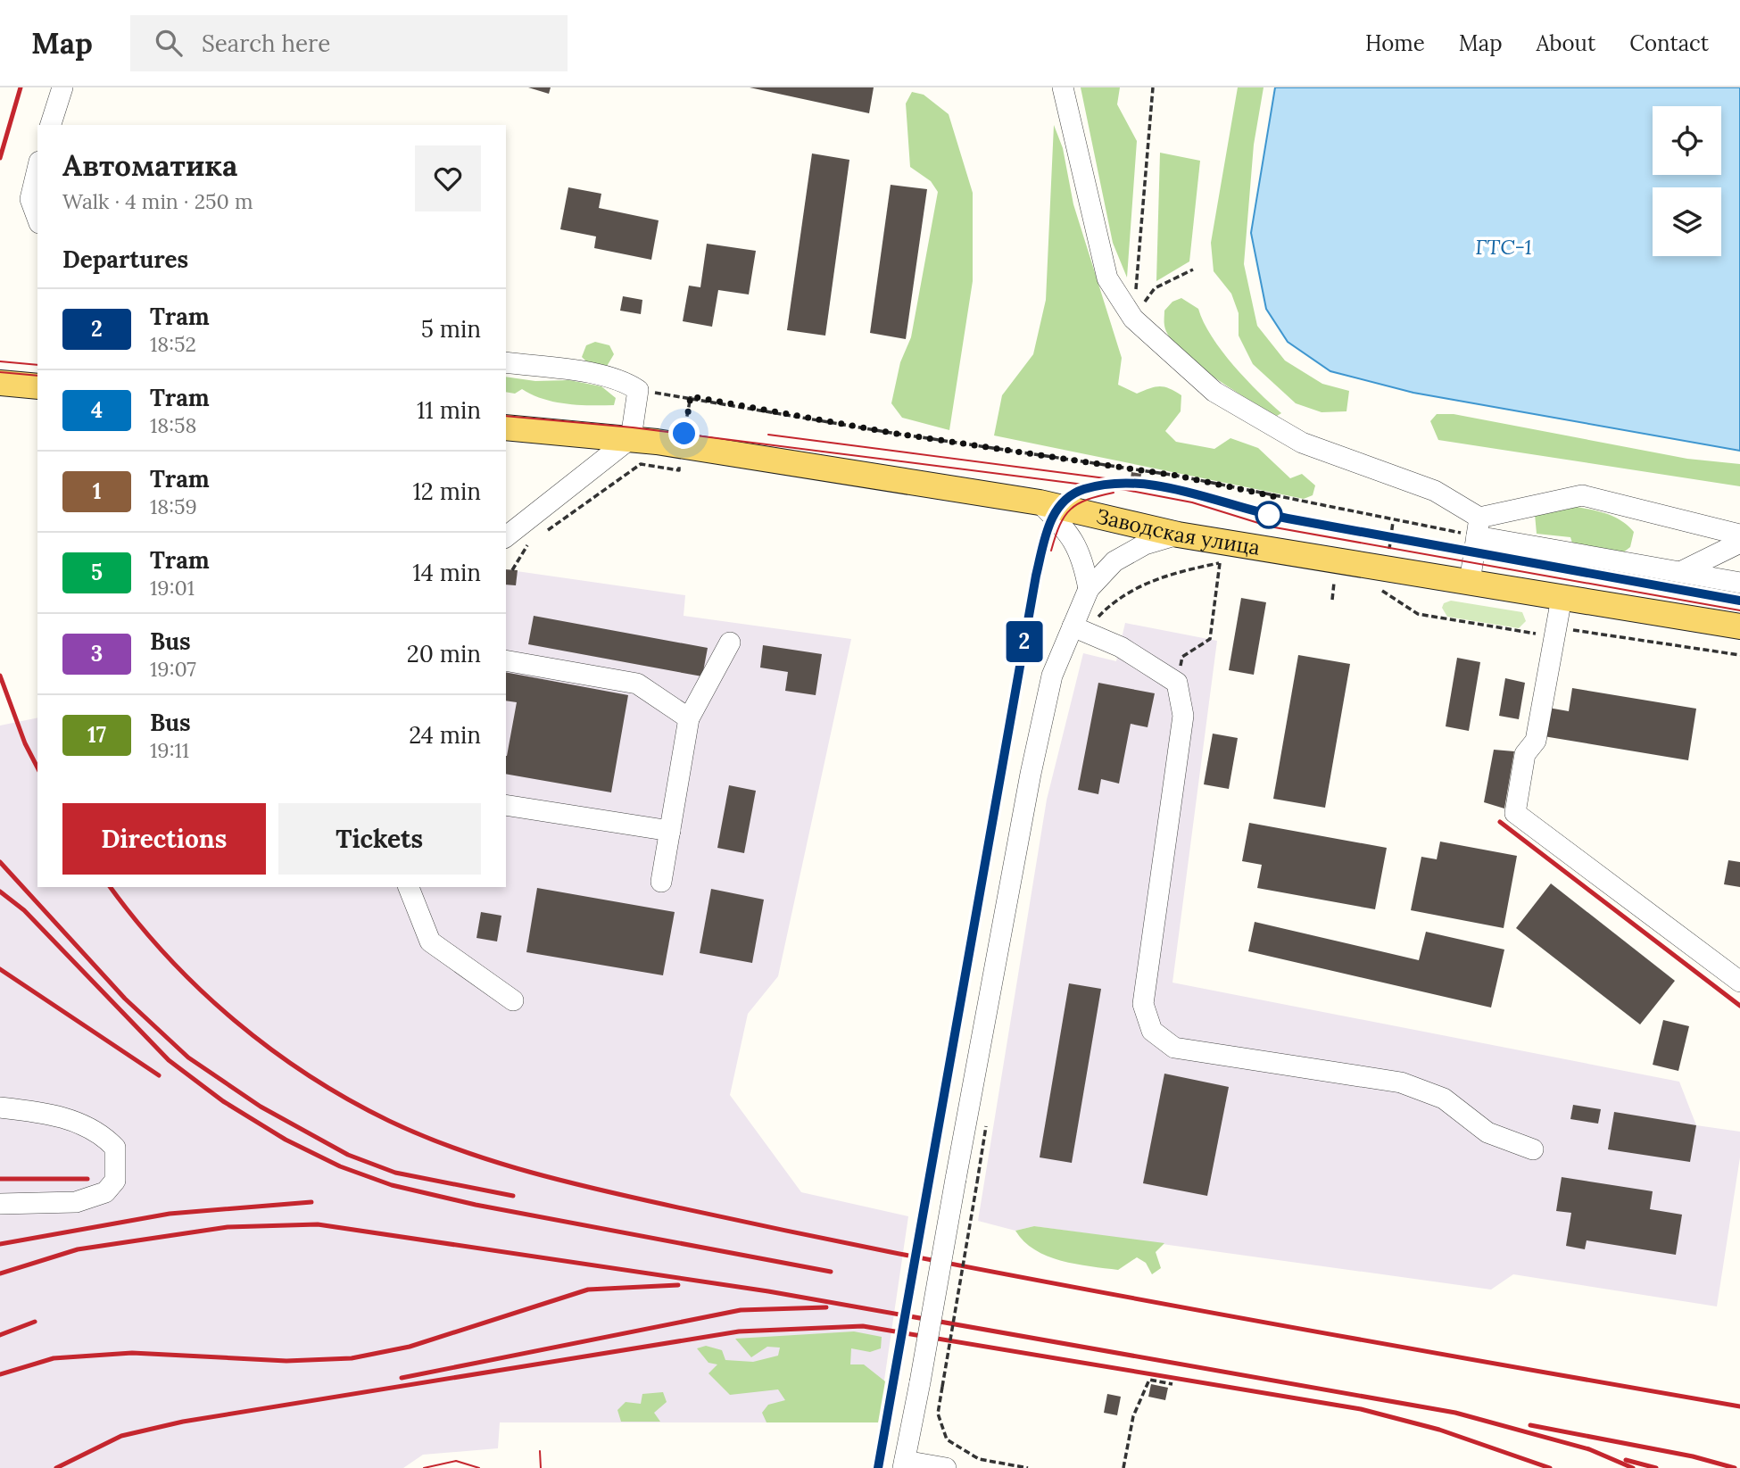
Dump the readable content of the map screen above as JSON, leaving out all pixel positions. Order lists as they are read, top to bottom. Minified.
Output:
{"streets":{"main road":["Заводская улица"]},"water":["ГТС-1"],"lines":["tram line 2"],"page":{"header":"Map","search":"Search here","nav":["Home","Map","About","Contact"],"on_map":"2","heading":[["Автоматика","Walk · 4 min · 250 m"],"Departures"],"list":[{"mark":"2","name":"Tram","note":"18:52","value":"5 min"},{"mark":"4","name":"Tram","note":"18:58","value":"11 min"},{"mark":"1","name":"Tram","note":"18:59","value":"12 min"},{"mark":"5","name":"Tram","note":"19:01","value":"14 min"},{"mark":"3","name":"Bus","note":"19:07","value":"20 min"},{"mark":"17","name":"Bus","note":"19:11","value":"24 min"}],"buttons":["Directions","Tickets"]}}
